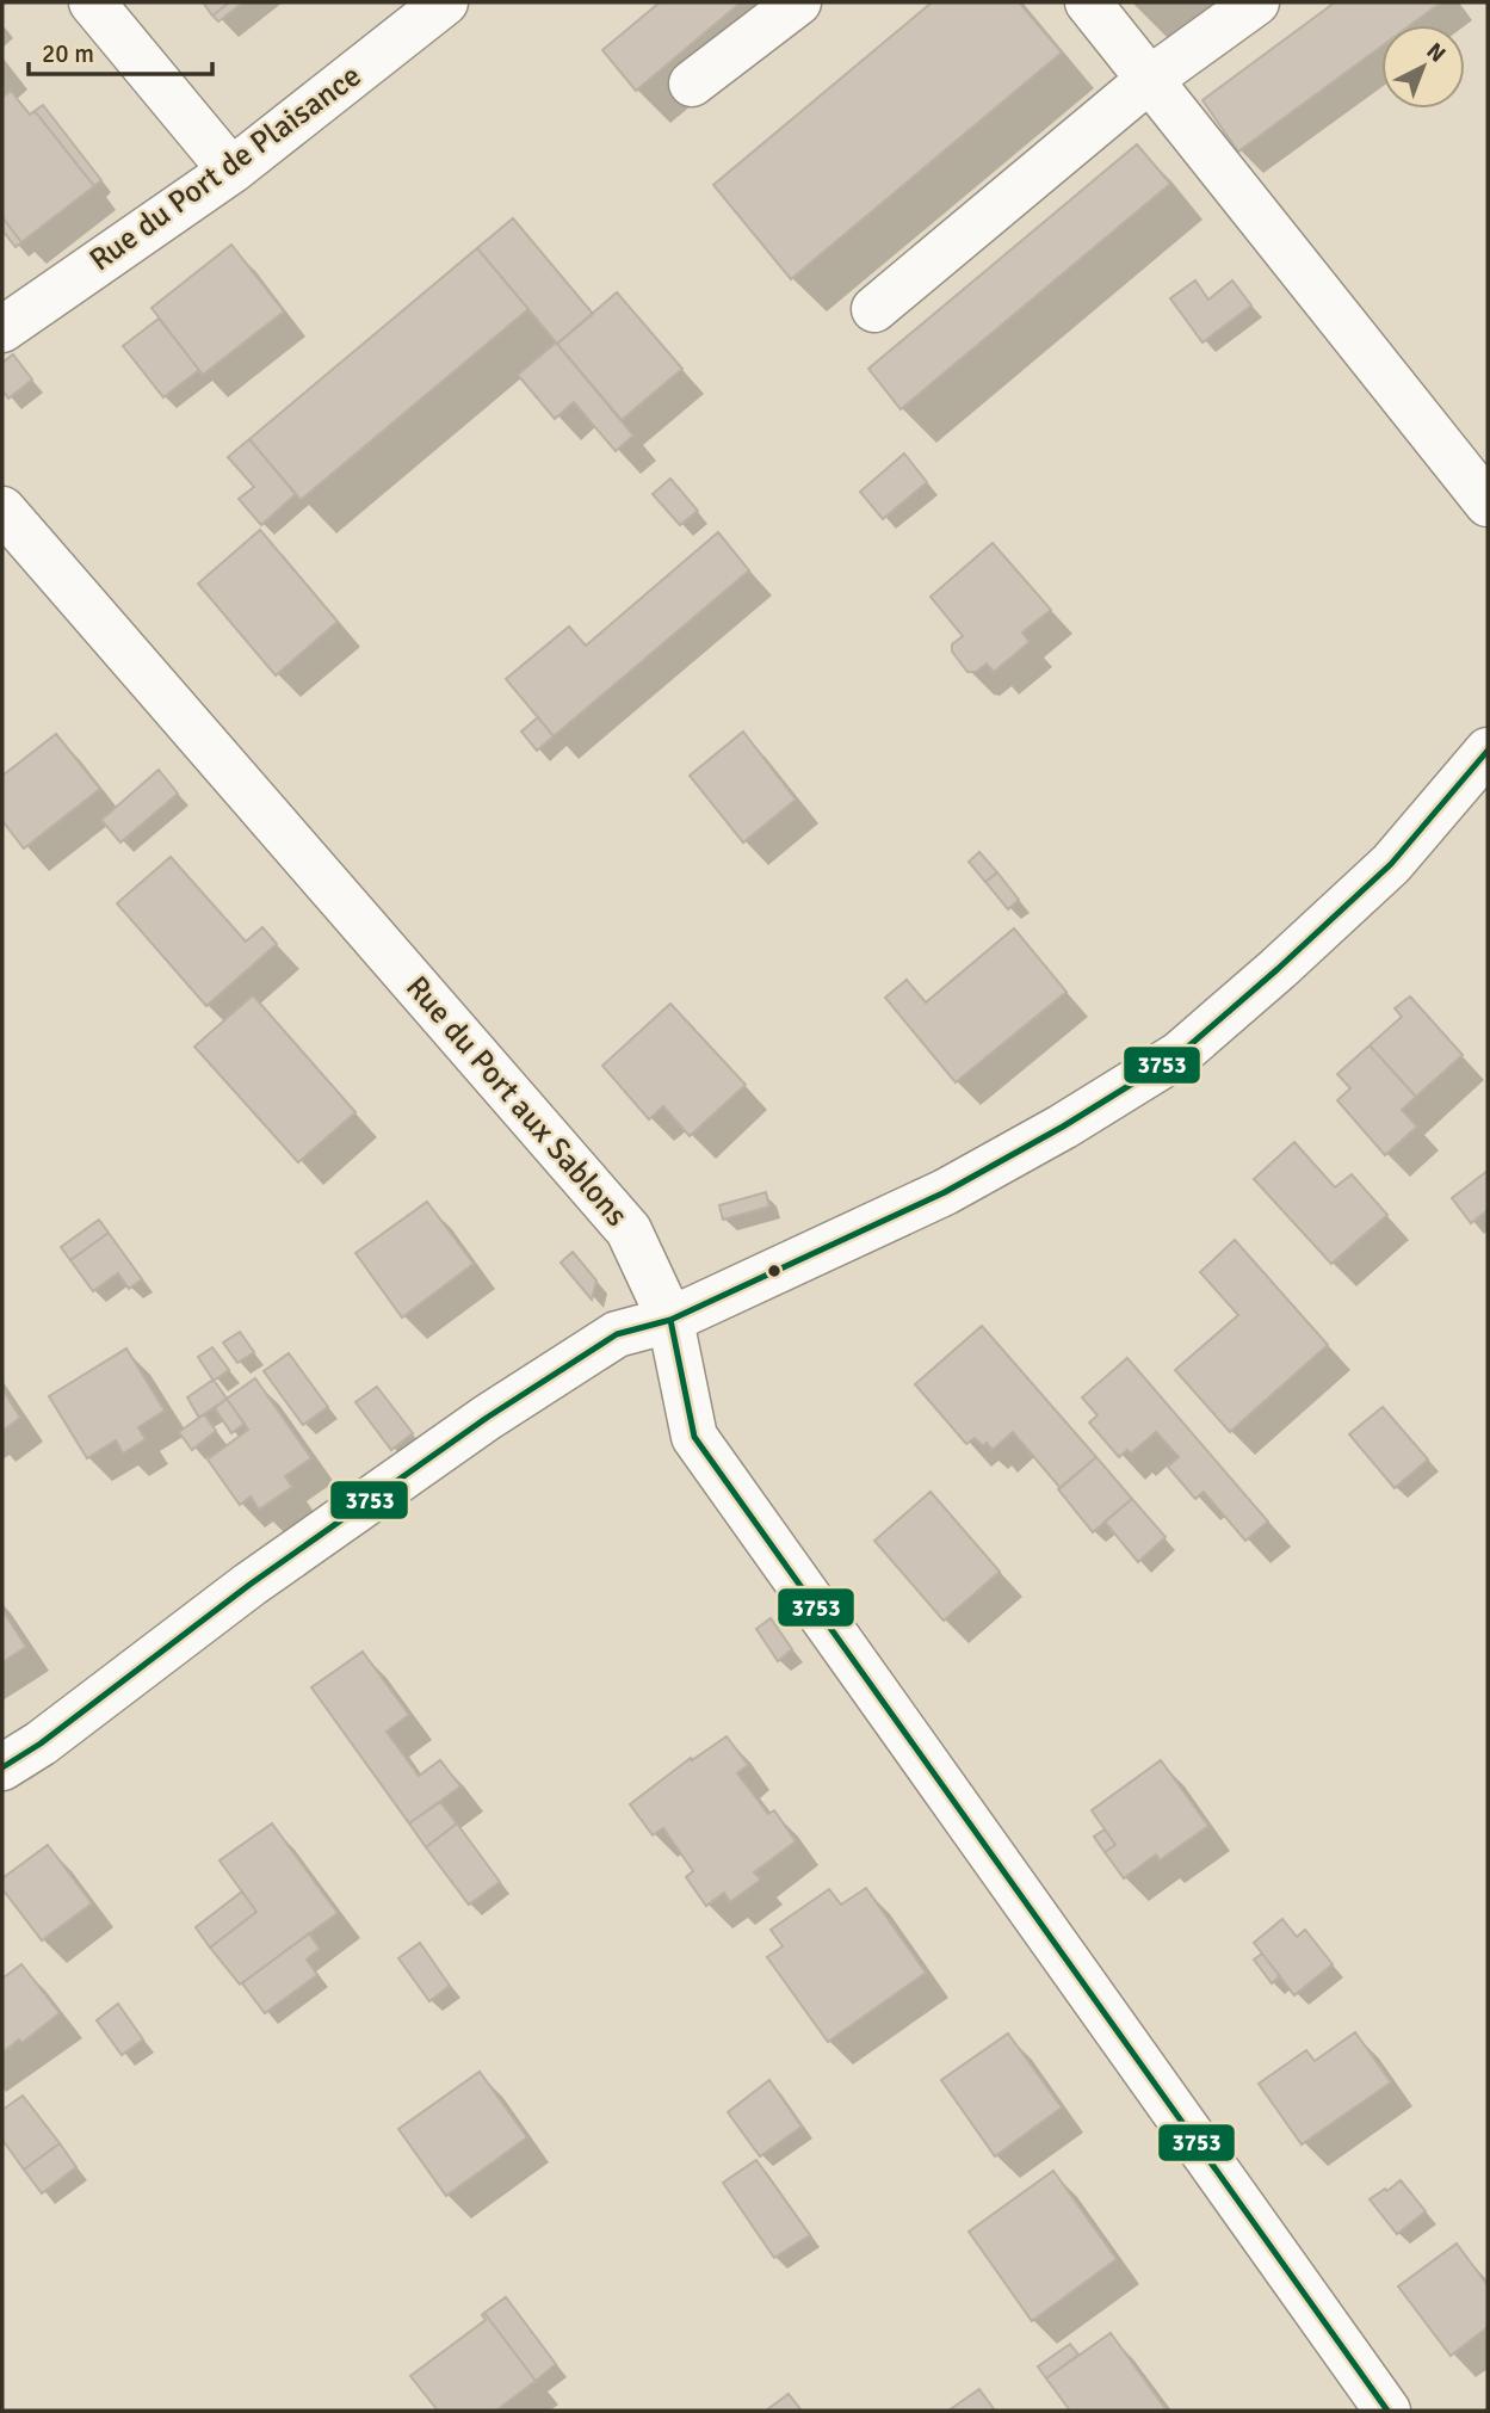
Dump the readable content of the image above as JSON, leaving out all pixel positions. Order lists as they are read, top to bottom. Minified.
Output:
{"streets":{"street":["Rue du Port de Plaisance","Rue du Port aux Sablons"]},"lines":["transit line 3753"],"scale_bar":"20 m","north":"top right"}
